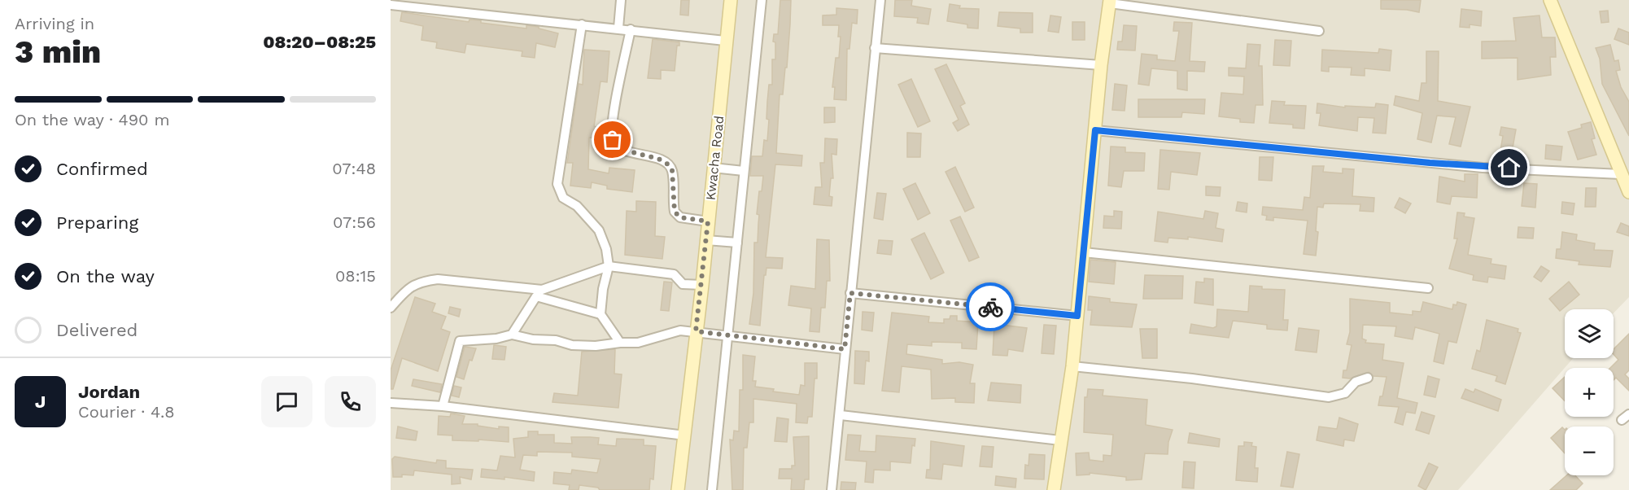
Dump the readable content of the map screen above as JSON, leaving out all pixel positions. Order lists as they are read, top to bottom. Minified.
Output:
{"streets":{"street":["Kwacha Road"]},"page":{"heading":["3 min","Arriving in","08:20–08:25"],"panel":["Jordan","Courier · 4.8"],"bar":"On the way · 490 m","list":[["Confirmed","07:48"],["Preparing","07:56"],["On the way","08:15"],"Delivered"],"map_buttons":["+","−"],"round":"J"}}
